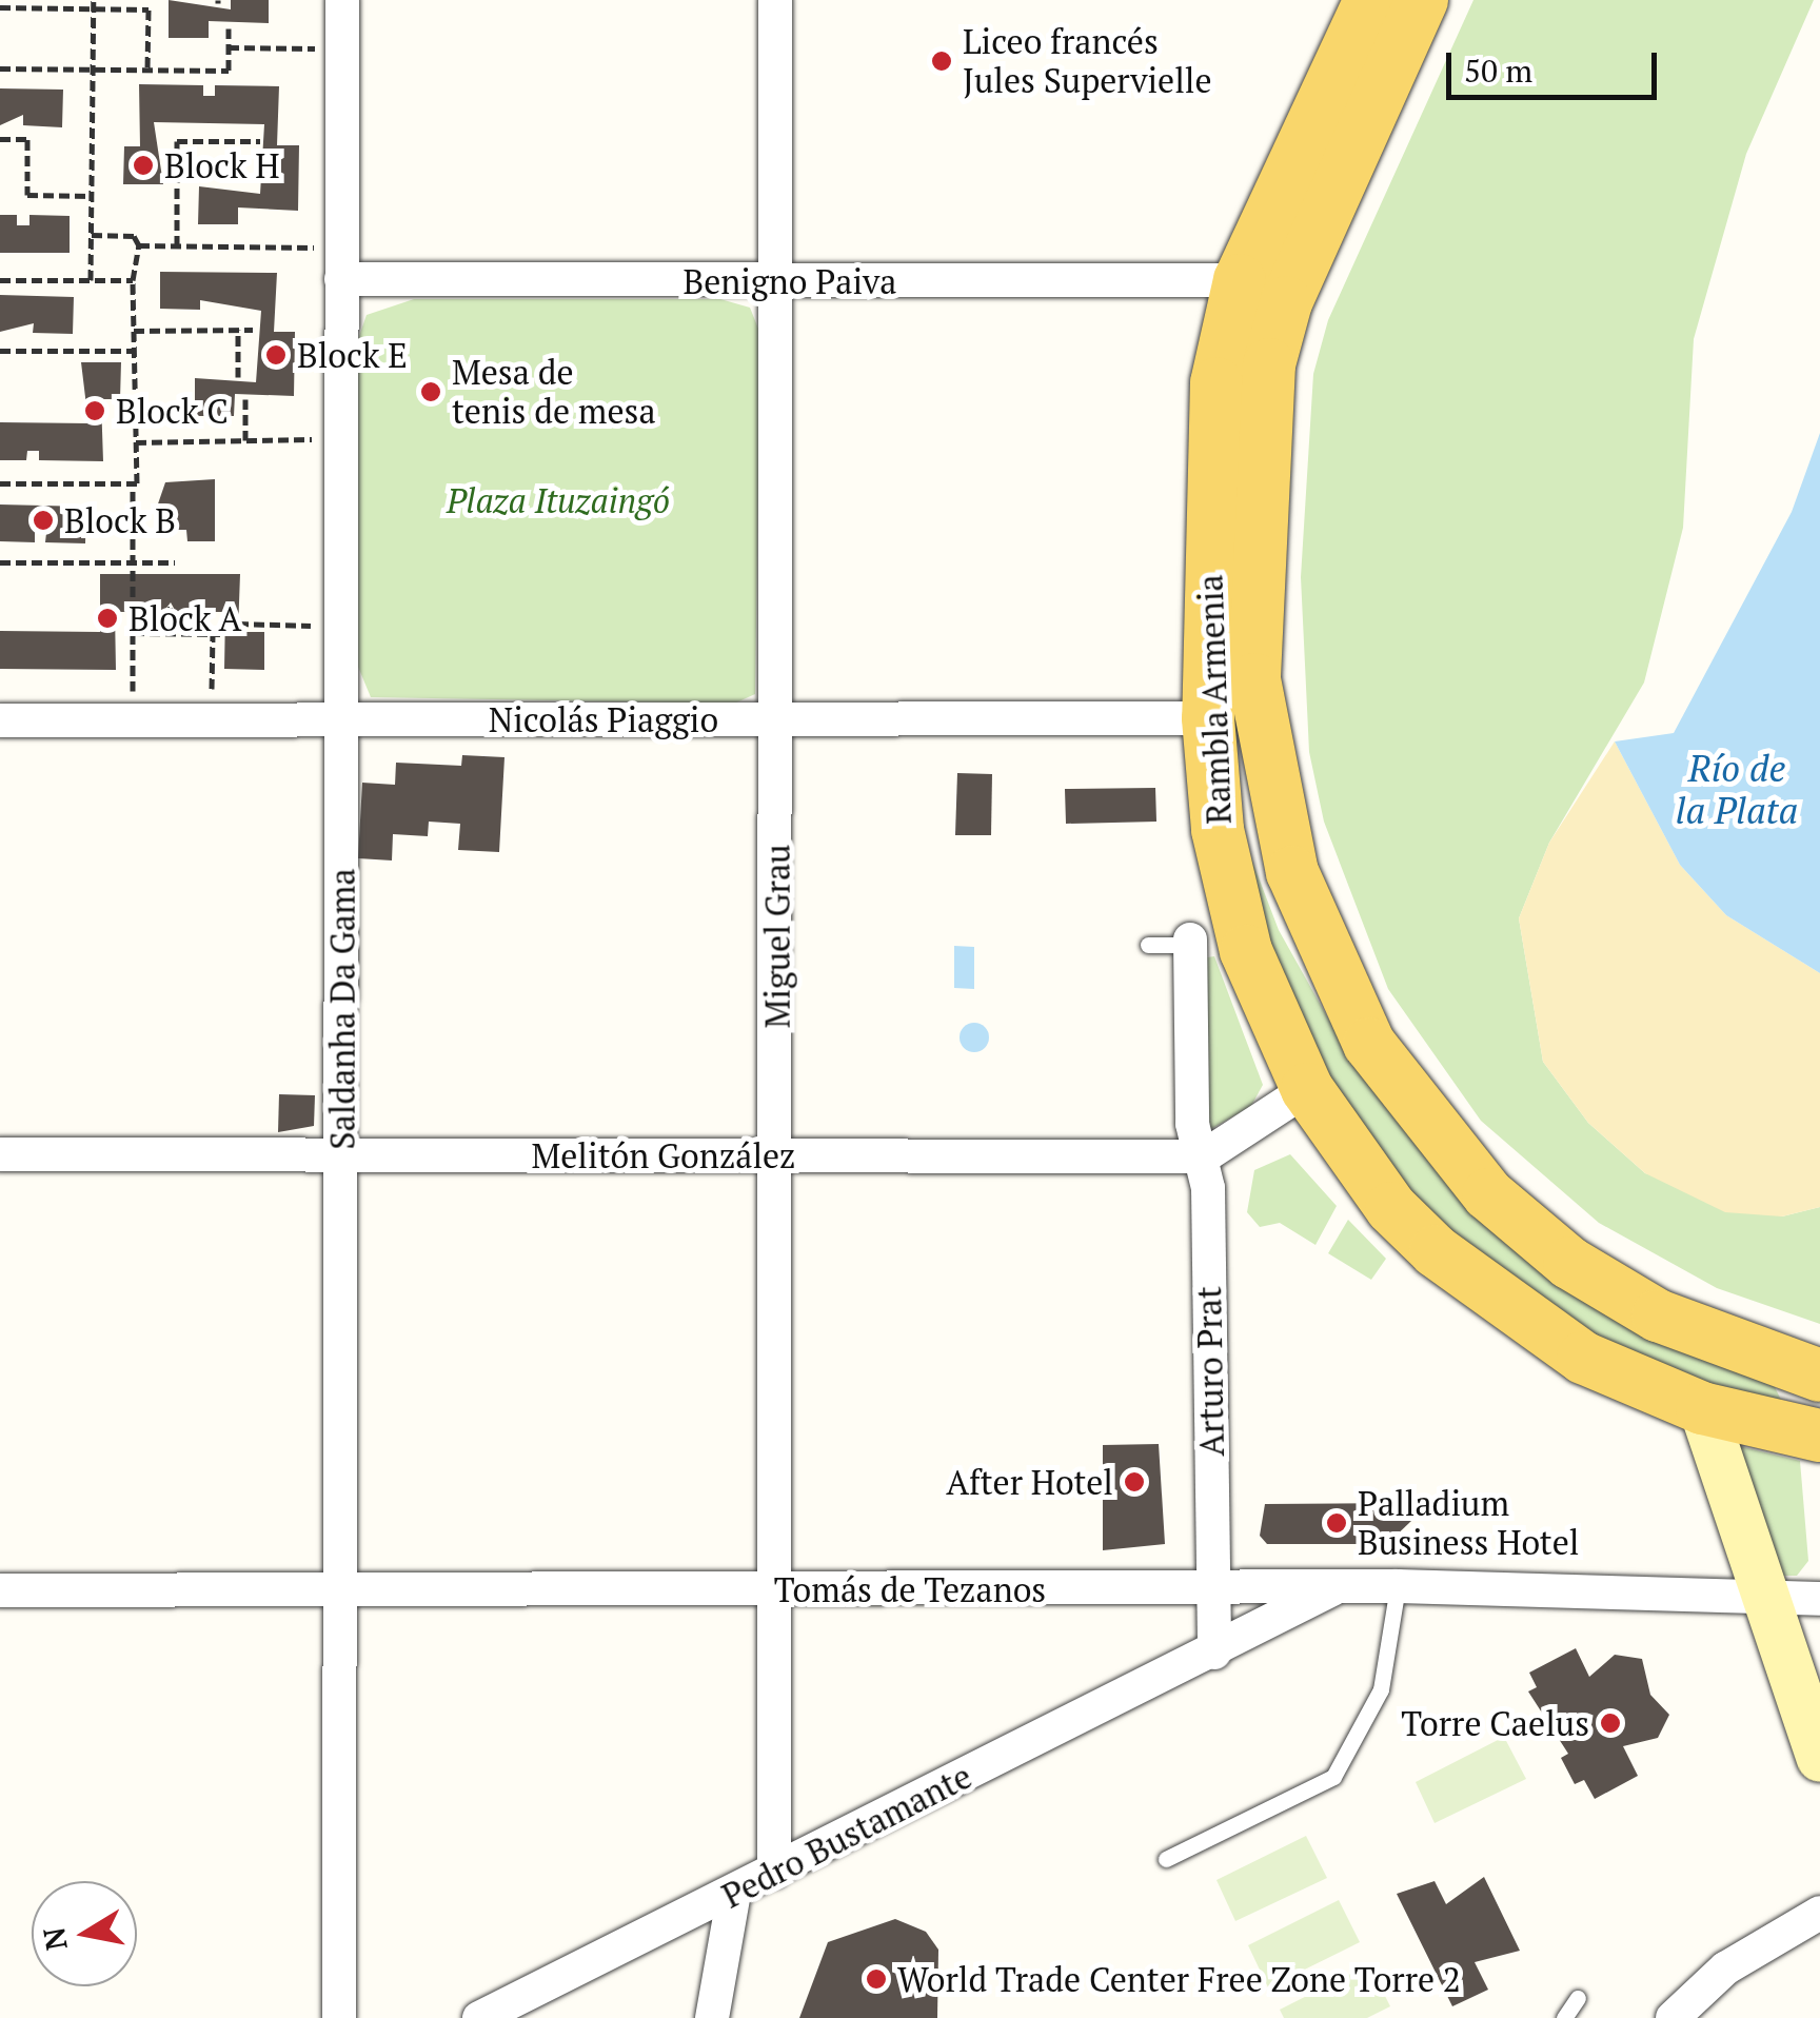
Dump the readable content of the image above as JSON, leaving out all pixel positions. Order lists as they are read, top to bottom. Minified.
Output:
{"streets":{"main road":["Rambla Armenia"],"street":["Benigno Paiva","Nicolás Piaggio","Miguel Grau","Saldanha Da Gama","Melitón González","Arturo Prat","Tomás de Tezanos","Pedro Bustamante"]},"crossings":[["Benigno Paiva","Rambla Armenia"],["Benigno Paiva","Miguel Grau"],["Benigno Paiva","Saldanha Da Gama"],["Rambla Armenia","Nicolás Piaggio"],["Nicolás Piaggio","Miguel Grau"],["Nicolás Piaggio","Saldanha Da Gama"],["Miguel Grau","Melitón González"],["Miguel Grau","Tomás de Tezanos"],["Miguel Grau","Pedro Bustamante"],["Saldanha Da Gama","Melitón González"],["Saldanha Da Gama","Tomás de Tezanos"],["Melitón González","Arturo Prat"],["Arturo Prat","Tomás de Tezanos"],["Tomás de Tezanos","Pedro Bustamante"]],"water":["Río de la Plata"],"parks":["Plaza Ituzaingó"],"places":["Liceo francés Jules Supervielle","Block H","Block E","Mesa de tenis de mesa","Block C","Block B","Block A","After Hotel","Palladium Business Hotel","Torre Caelus","World Trade Center Free Zone Torre 2"],"scale_bar":"50 m","north":"left"}
